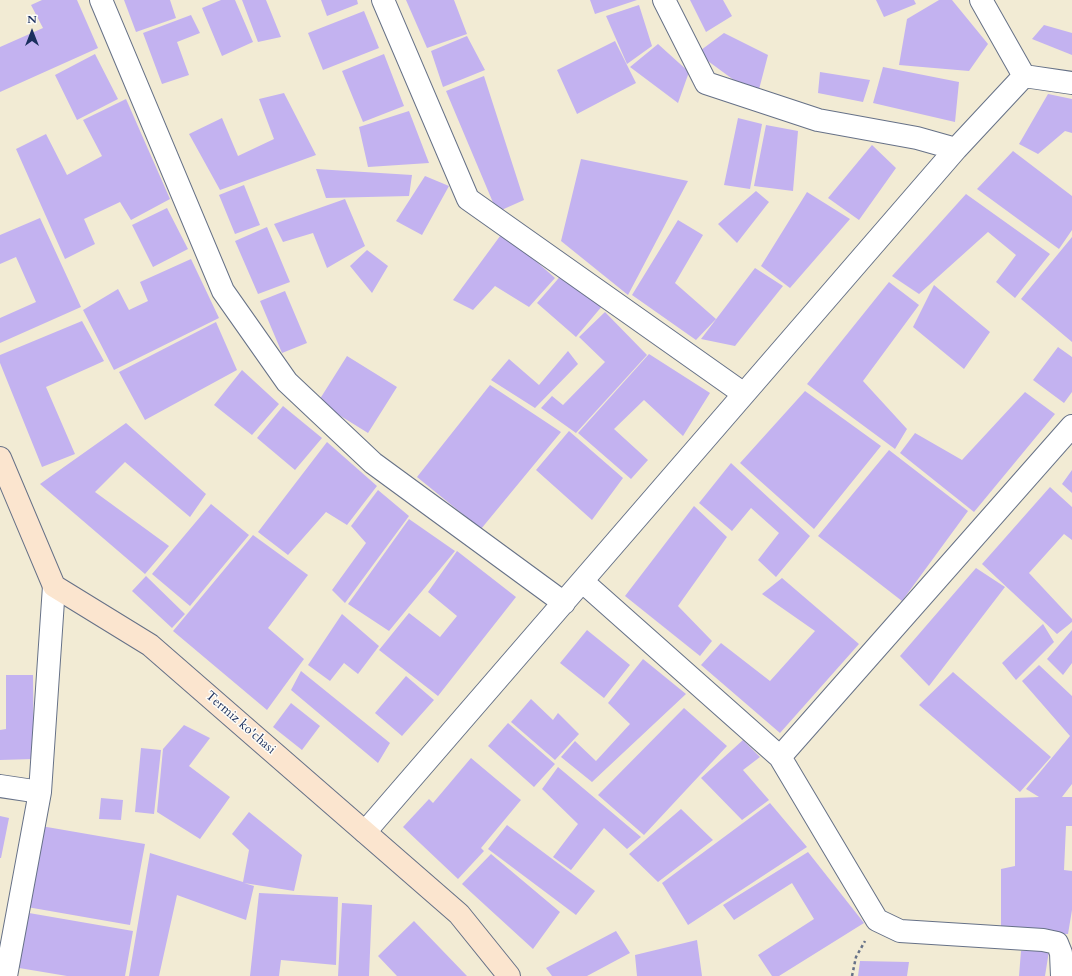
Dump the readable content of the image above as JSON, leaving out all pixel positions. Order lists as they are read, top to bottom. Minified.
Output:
{"streets":{"main road":["Termiz ko'chasi"]},"north":"top"}
